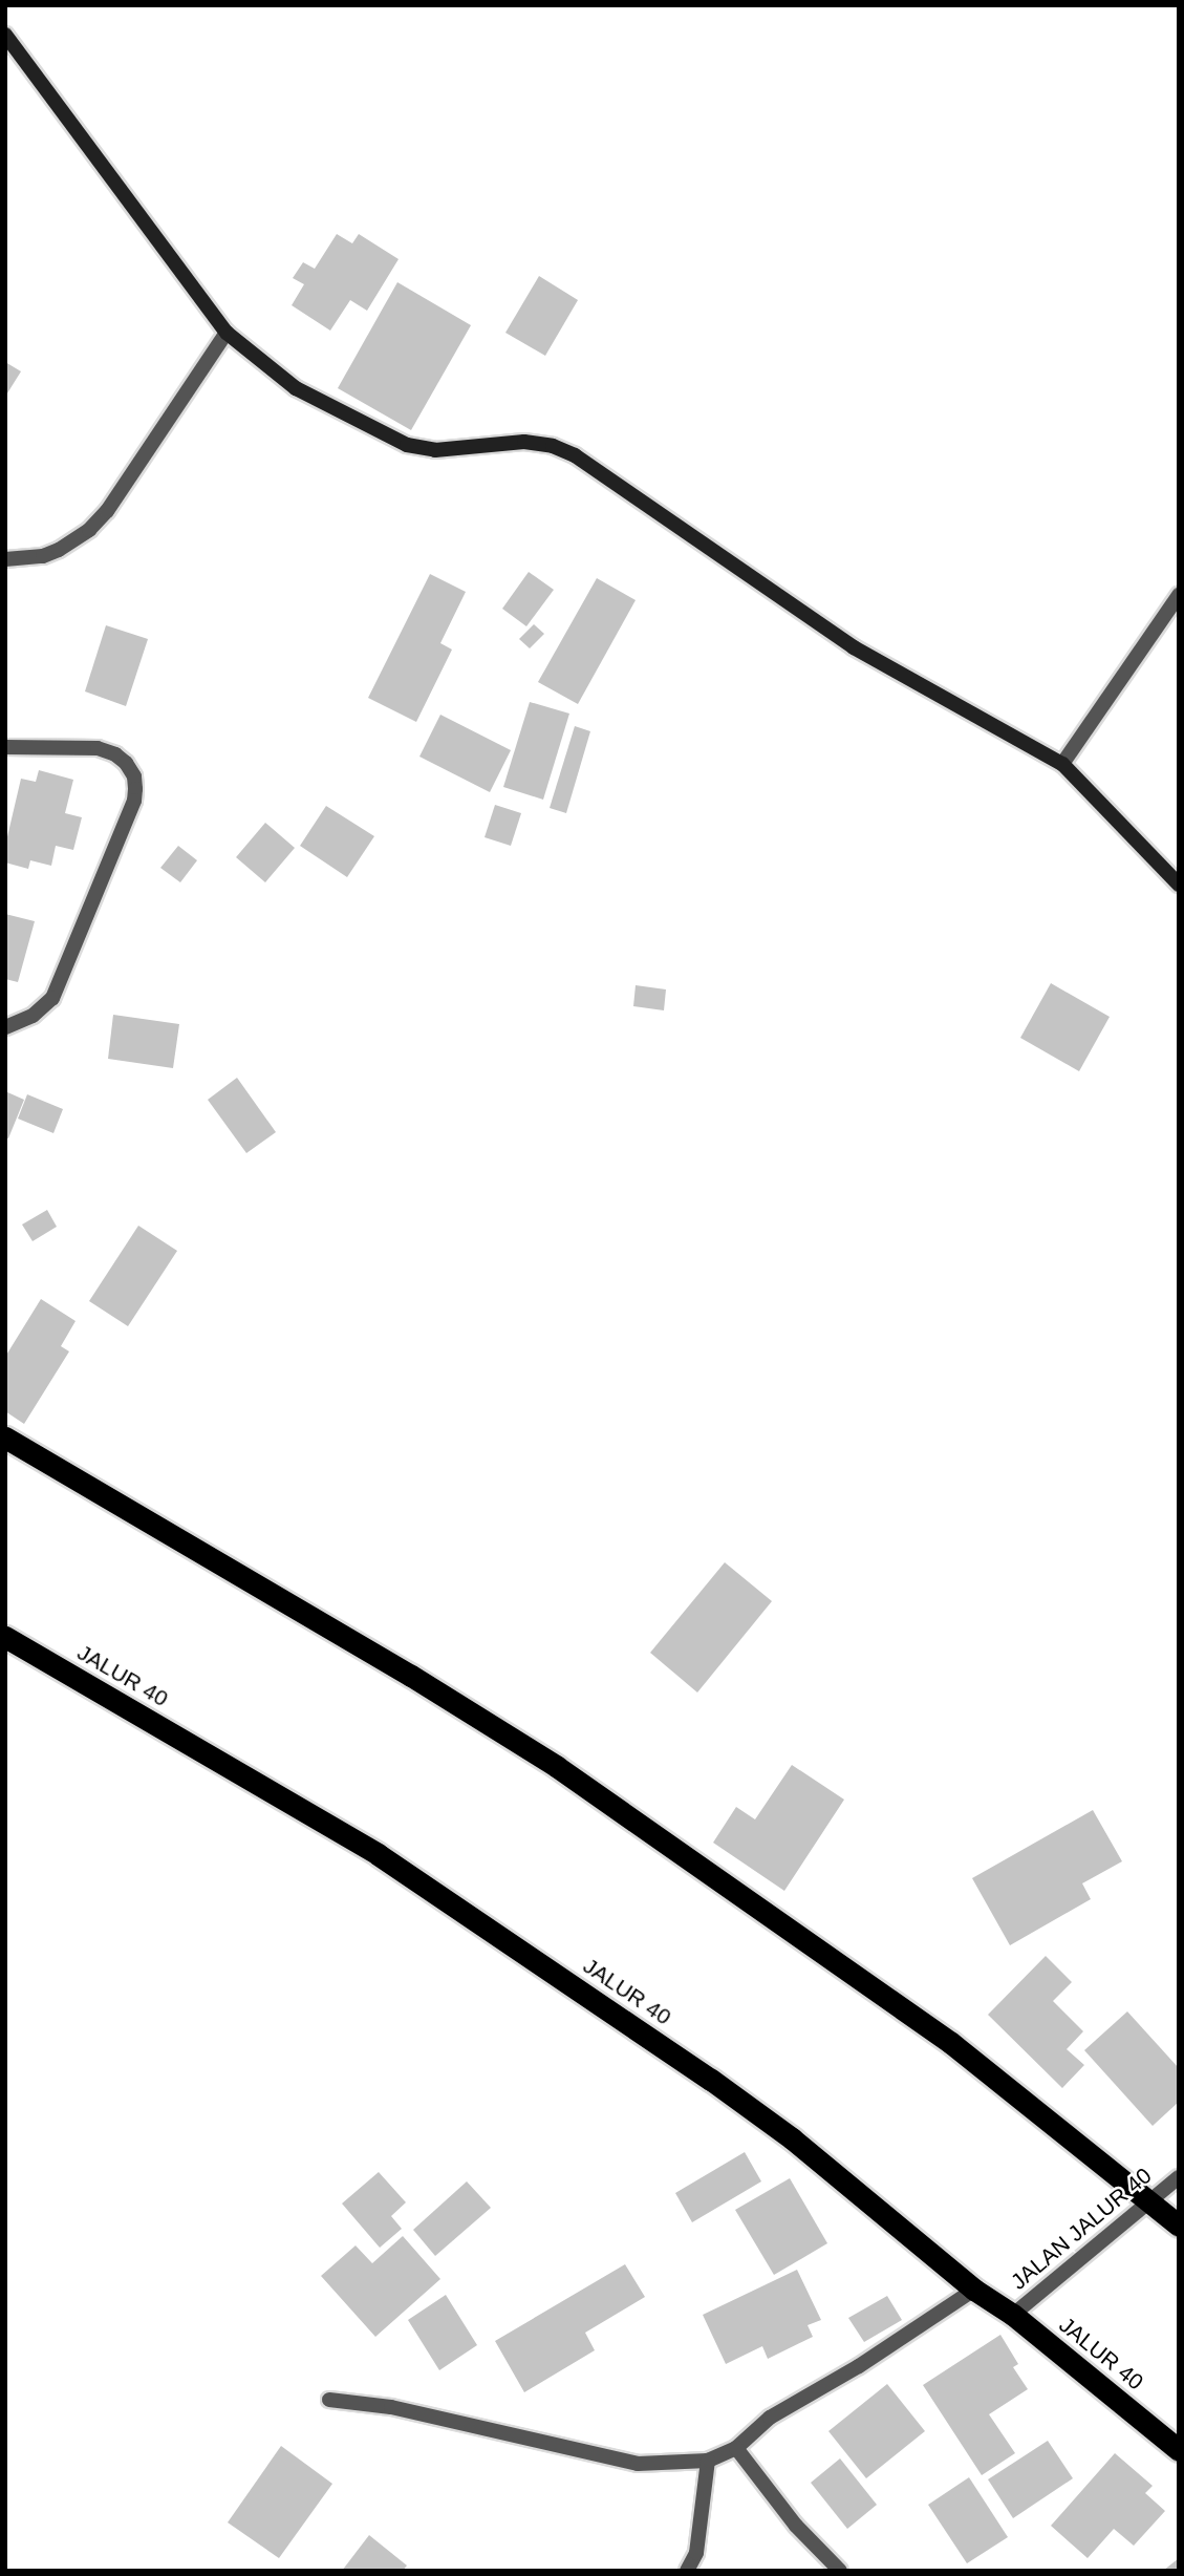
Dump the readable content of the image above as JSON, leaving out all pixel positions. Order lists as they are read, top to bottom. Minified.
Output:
{"streets":{"highway":["JALUR 40"],"street":["JALAN JALUR 40"]},"crossings":[["JALUR 40","JALAN JALUR 40"]]}
